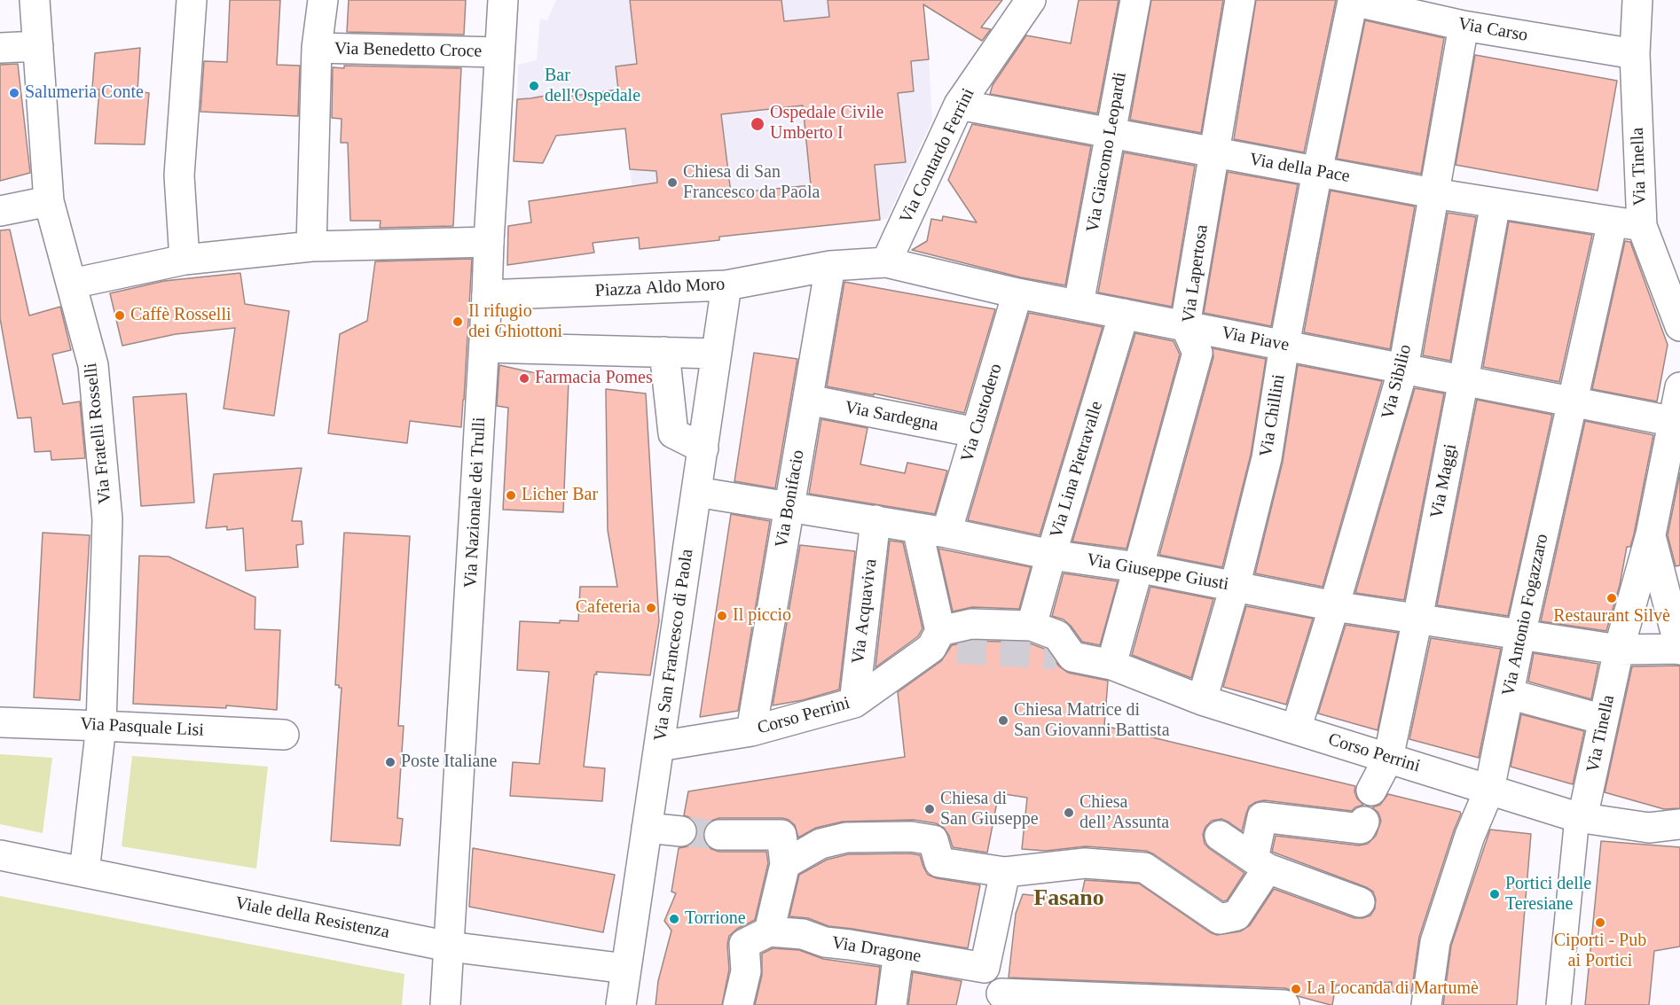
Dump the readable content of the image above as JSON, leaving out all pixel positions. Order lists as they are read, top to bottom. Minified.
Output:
{"streets":{"street":["Via Carso","Via Benedetto Croce","Via Giacomo Leopardi","Via Contardo Ferrini","Via Tinella","Via della Pace","Via Lapertosa","Piazza Aldo Moro","Via Piave","Via Sibilio","Via Custodero","Via Chillini","Via Sardegna","Via Fratelli Rosselli","Via Lina Pietravalle","Via Maggi","Via Bonifacio","Via Nazionale dei Trulli","Via Giuseppe Giusti","Via Acquaviva","Via Antonio Fogazzaro","Via San Francesco di Paola","Corso Perrini","Via Pasquale Lisi","Viale della Resistenza","Via Dragone"]},"crossings":[["Via Carso","Via Tinella"],["Via Carso","Via Sibilio"],["Via Carso","Via Chillini"],["Via Benedetto Croce","Via Nazionale dei Trulli"],["Via Giacomo Leopardi","Via della Pace"],["Via Giacomo Leopardi","Via Piave"],["Via Contardo Ferrini","Via della Pace"],["Via Contardo Ferrini","Via Piave"],["Via Tinella","Via della Pace"],["Via Tinella","Via Giuseppe Giusti"],["Via Tinella","Corso Perrini"],["Via della Pace","Via Lapertosa"],["Via della Pace","Via Sibilio"],["Via della Pace","Via Chillini"],["Via della Pace","Via Maggi"],["Via della Pace","Via Antonio Fogazzaro"],["Via Lapertosa","Via Piave"],["Via Lapertosa","Via Giuseppe Giusti"],["Via Lapertosa","Corso Perrini"],["Piazza Aldo Moro","Via Piave"],["Piazza Aldo Moro","Via Bonifacio"],["Piazza Aldo Moro","Via Nazionale dei Trulli"],["Piazza Aldo Moro","Via San Francesco di Paola"],["Via Piave","Via Sibilio"],["Via Piave","Via Custodero"],["Via Piave","Via Chillini"],["Via Piave","Via Lina Pietravalle"],["Via Piave","Via Maggi"],["Via Piave","Via Bonifacio"],["Via Piave","Via Antonio Fogazzaro"],["Via Sibilio","Via Giuseppe Giusti"],["Via Sibilio","Corso Perrini"],["Via Custodero","Via Sardegna"],["Via Custodero","Via Giuseppe Giusti"],["Via Chillini","Via Giuseppe Giusti"],["Via Chillini","Corso Perrini"],["Via Sardegna","Via Bonifacio"],["Via Fratelli Rosselli","Via Pasquale Lisi"],["Via Fratelli Rosselli","Viale della Resistenza"],["Via Lina Pietravalle","Via Giuseppe Giusti"],["Via Lina Pietravalle","Corso Perrini"],["Via Maggi","Via Giuseppe Giusti"],["Via Maggi","Corso Perrini"],["Via Bonifacio","Via Giuseppe Giusti"],["Via Bonifacio","Corso Perrini"],["Via Nazionale dei Trulli","Viale della Resistenza"],["Via Giuseppe Giusti","Via Acquaviva"],["Via Giuseppe Giusti","Via Antonio Fogazzaro"],["Via Giuseppe Giusti","Via San Francesco di Paola"],["Via Acquaviva","Corso Perrini"],["Via Antonio Fogazzaro","Corso Perrini"],["Via San Francesco di Paola","Corso Perrini"],["Via San Francesco di Paola","Viale della Resistenza"]],"districts":["Fasano"],"places":["Bar dell'Ospedale","Salumeria Conte","Ospedale Civile Umberto I","Chiesa di San Francesco da Paola","Caffè Rosselli","Il rifugio dei Ghiottoni","Farmacia Pomes","Licher Bar","Restaurant Silvè","Cafeteria","Il piccio","Chiesa Matrice di San Giovanni Battista","Poste Italiane","Chiesa di San Giuseppe","Chiesa dell’Assunta","Portici delle Teresiane","Torrione","Ciporti - Pub ai Portici","La Locanda di Martumè"]}
